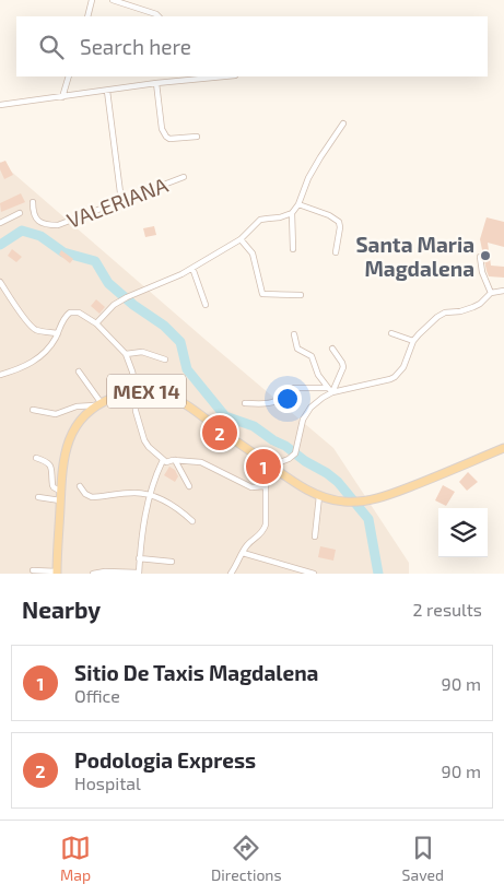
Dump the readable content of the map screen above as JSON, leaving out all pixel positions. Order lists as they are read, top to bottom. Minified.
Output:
{"streets":{"main road":["MEX 14"],"street":["VALERIANA"]},"places":["Santa Maria Magdalena"],"page":{"search":"Search here","pins":["2","1"],"heading":["Nearby","2 results"],"list":[{"mark":"1","name":"Sitio De Taxis Magdalena","note":"Office","value":"90 m"},{"mark":"2","name":"Podologia Express","note":"Hospital","value":"90 m"}],"nav":["Map","Directions","Saved"]}}
